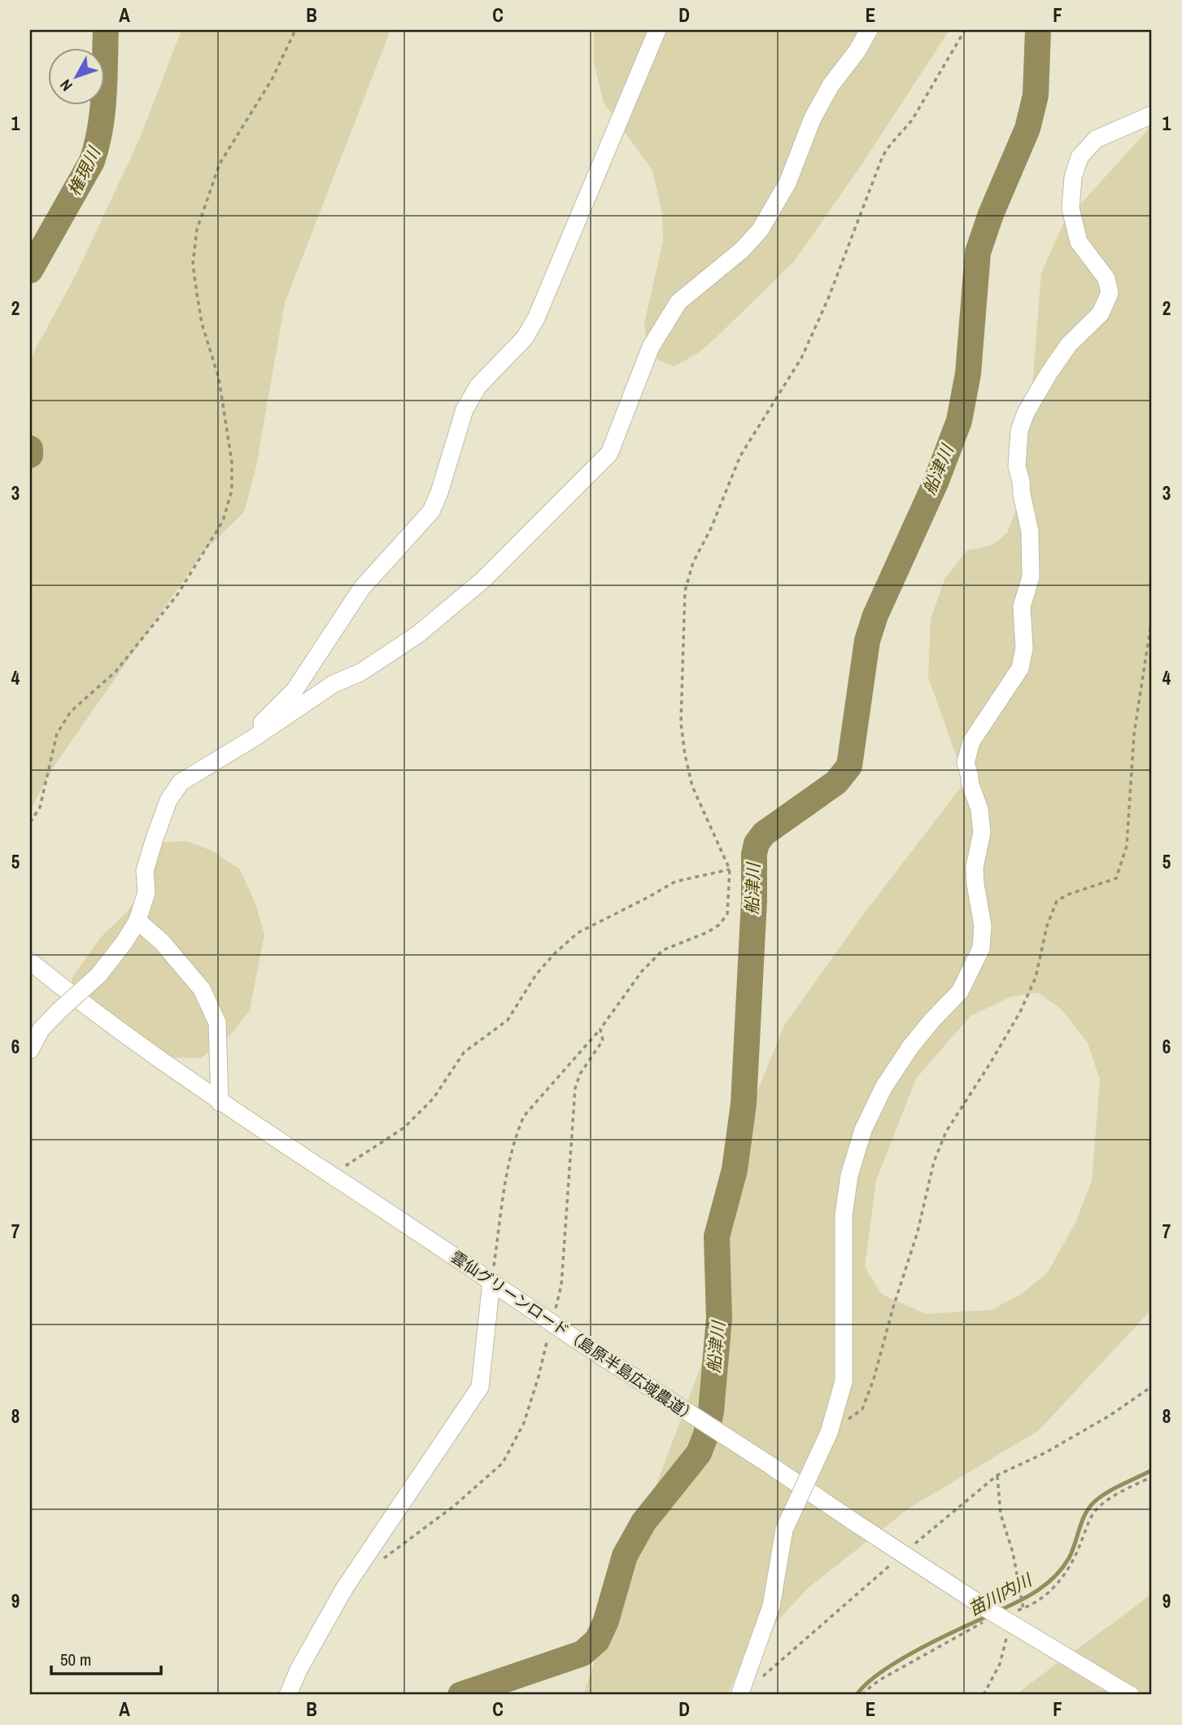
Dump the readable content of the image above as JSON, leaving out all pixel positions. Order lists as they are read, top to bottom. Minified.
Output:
{"streets":{"street":["雲仙グリーンロード（島原半島広域農道）"]},"water":["権現川","船津川","苗川内川"],"scale_bar":"50 m","north":"bottom left","grid":{"columns":["A","B","C","D","E","F"],"rows":["1","2","3","4","5","6","7","8","9"]}}
